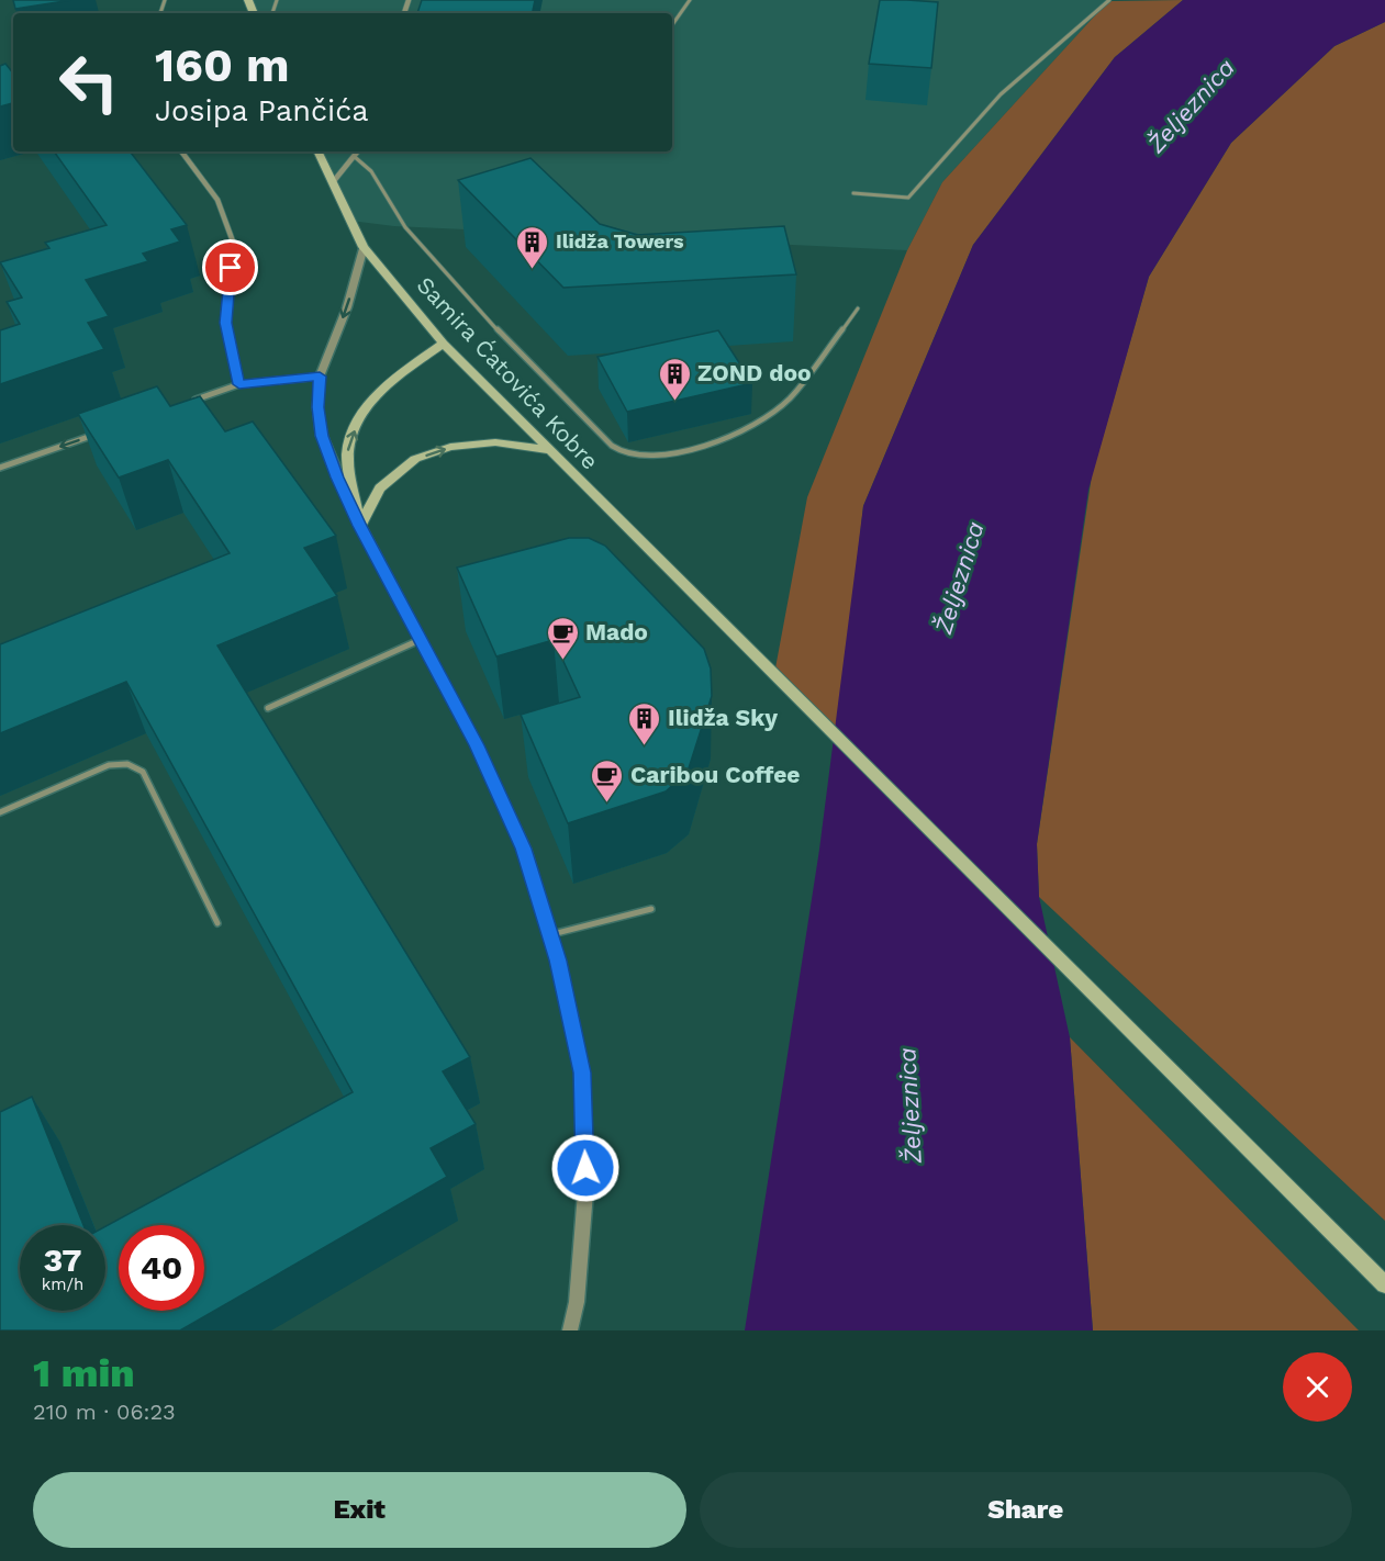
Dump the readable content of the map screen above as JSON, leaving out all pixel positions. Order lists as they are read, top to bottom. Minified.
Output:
{"streets":{"main road":["Samira Ćatovića Kobre"]},"water":["Željeznica"],"places":{"building":["Ilidža Towers","ZOND doo","Ilidža Sky"],"cafe":["Mado","Caribou Coffee"]},"page":{"turn":["160 m","Josipa Pančića"],"speed":"37 km/h","limit":"40","heading":["1 min","210 m · 06:23"],"buttons":["Exit","Share"]}}
